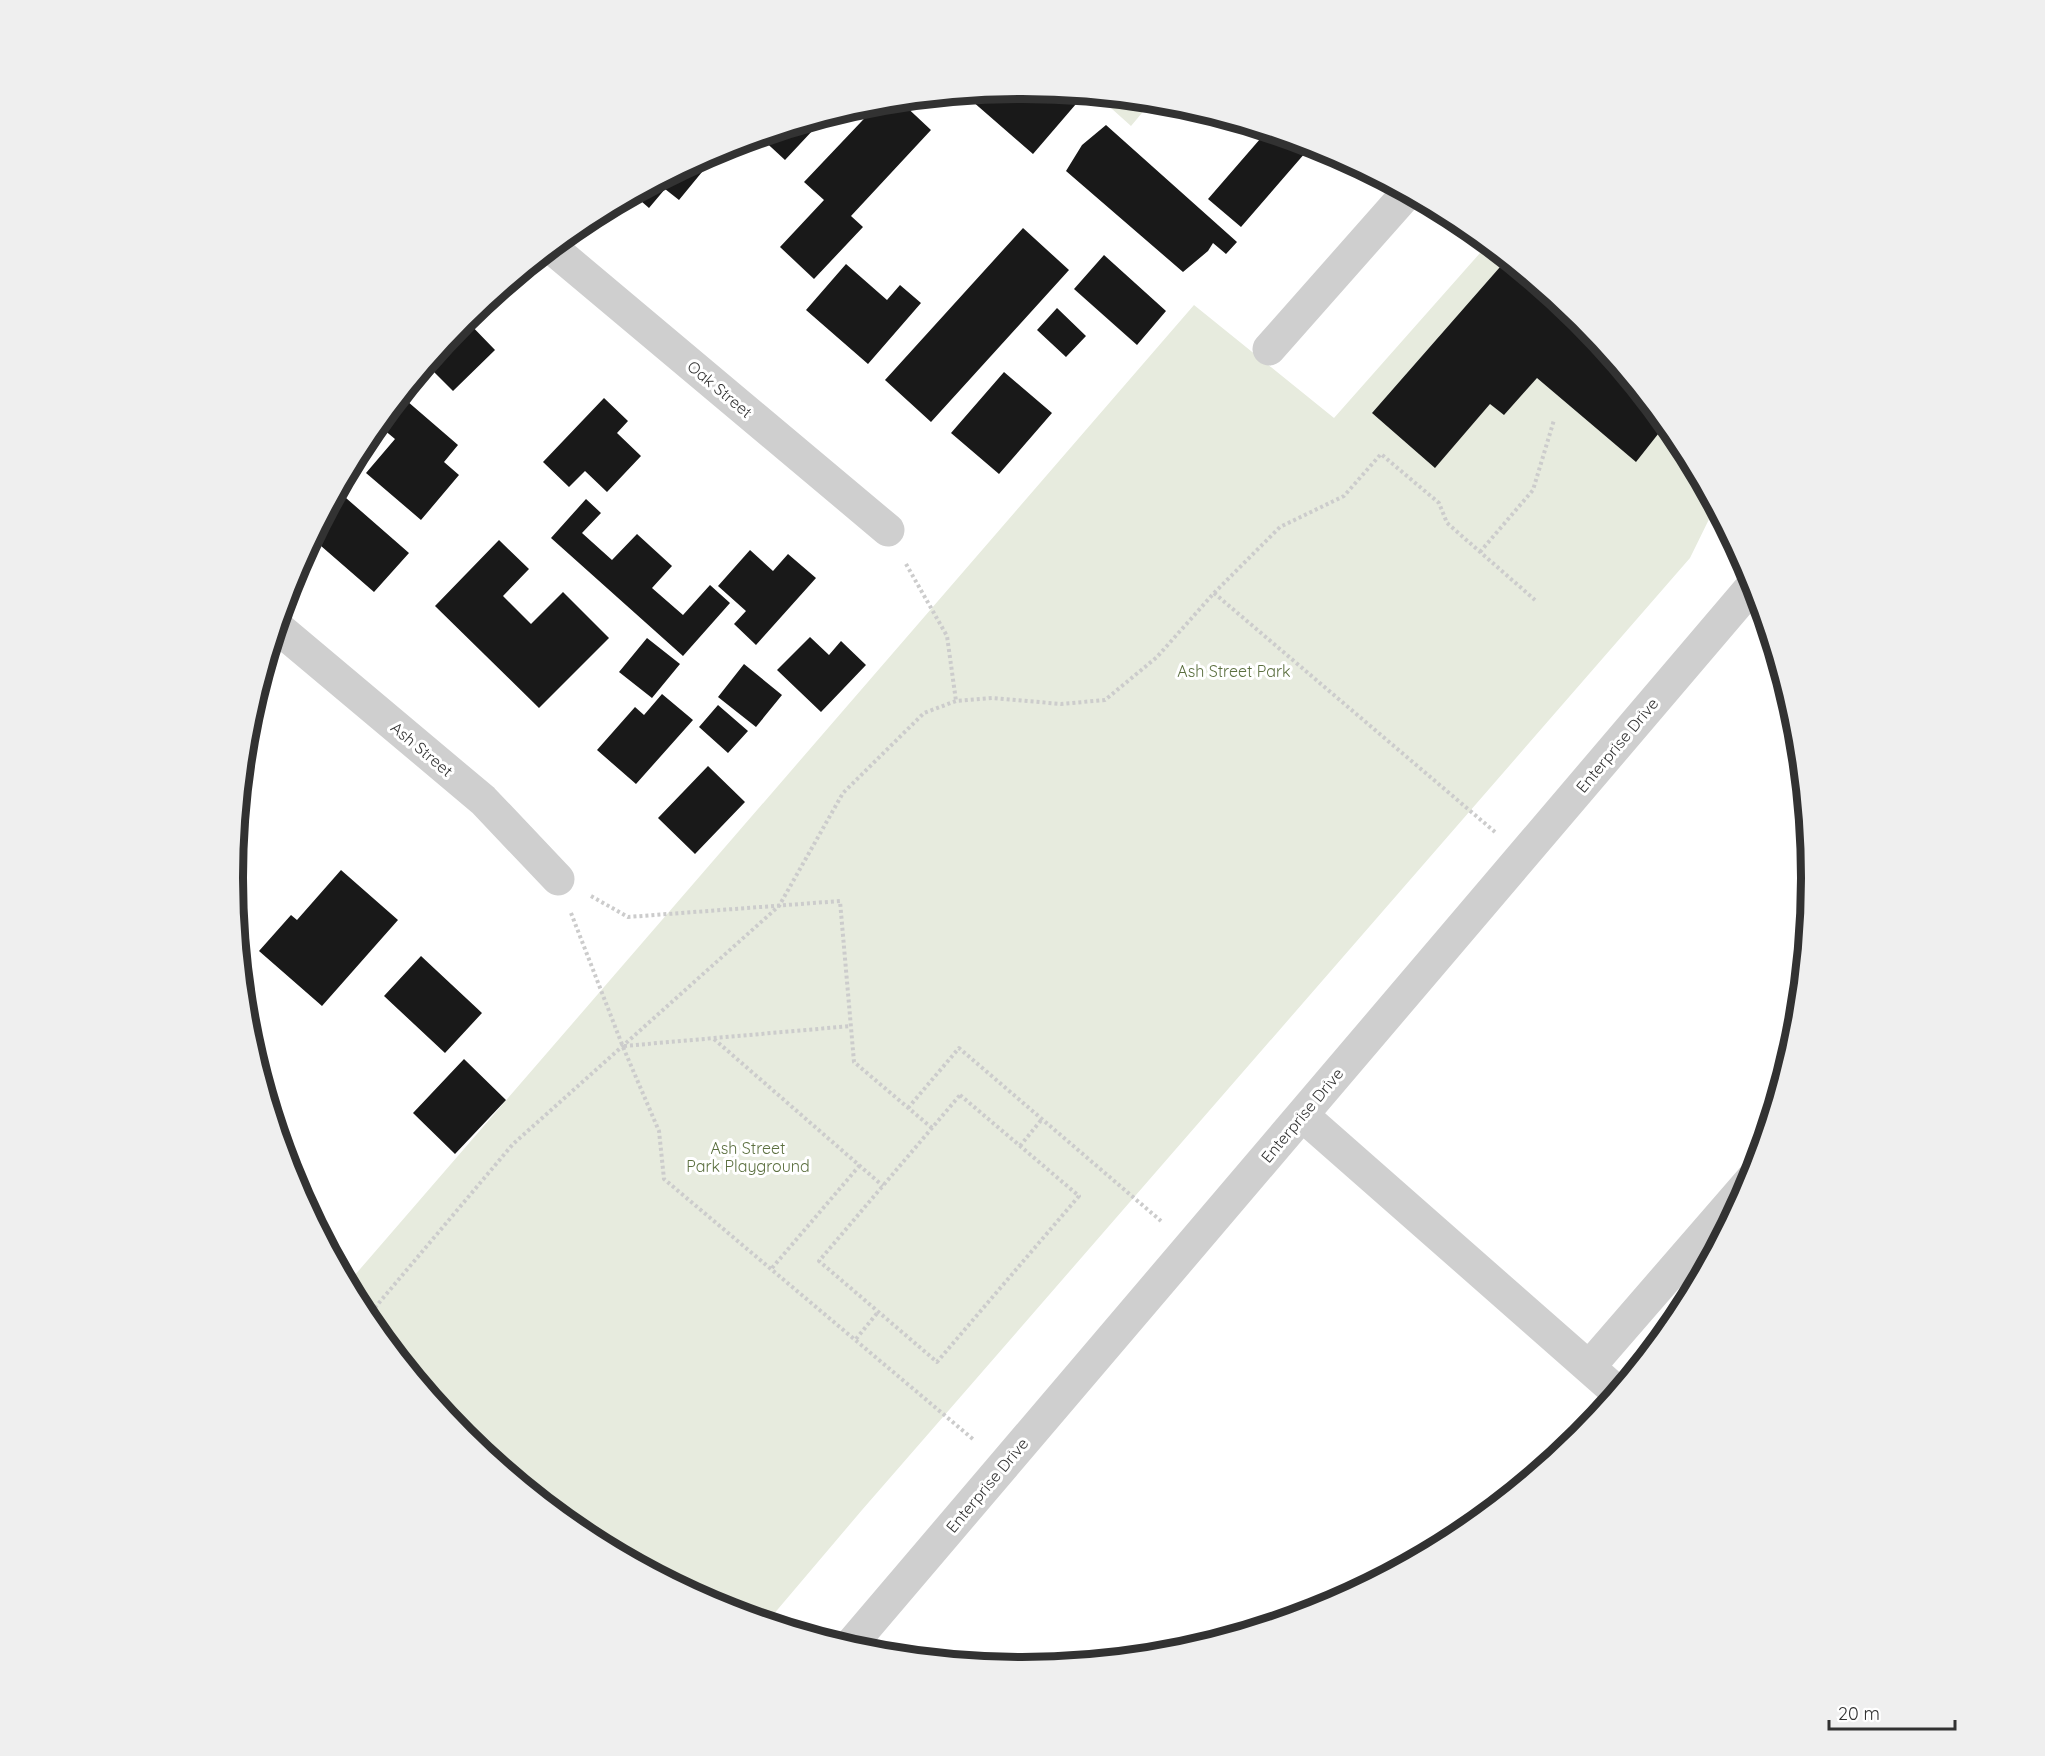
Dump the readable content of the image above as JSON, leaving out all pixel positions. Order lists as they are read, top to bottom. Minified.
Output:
{"streets":{"street":["Oak Street","Enterprise Drive","Ash Street"]},"parks":["Ash Street Park","Ash Street Park Playground"],"scale_bar":"20 m"}
